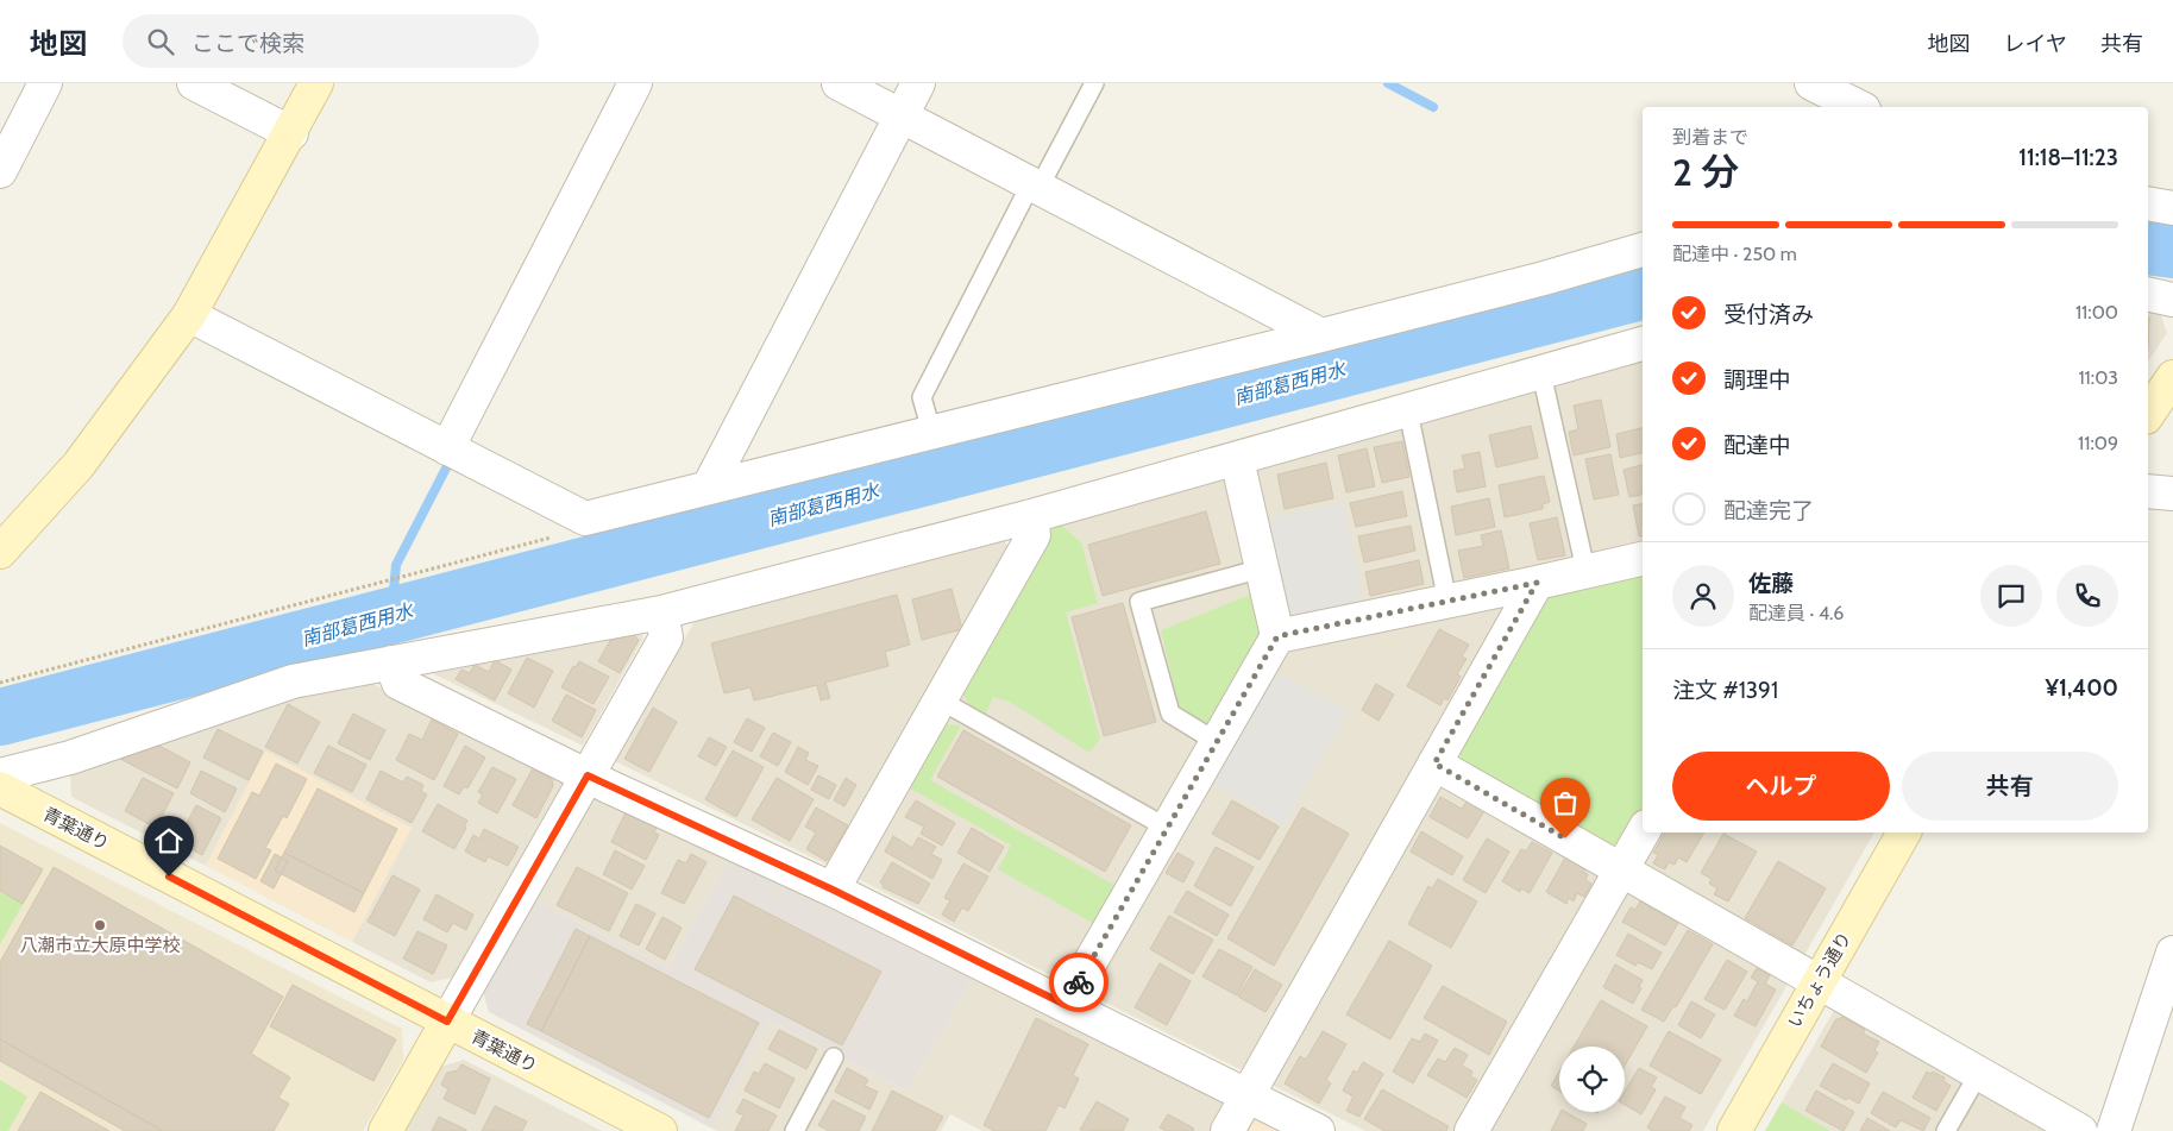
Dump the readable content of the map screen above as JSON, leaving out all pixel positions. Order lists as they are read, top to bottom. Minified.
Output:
{"streets":{"street":["青葉通り","いちょう通り"]},"water":["南部葛西用水"],"places":["八潮市立大原中学校"],"page":{"header":"地図","search":"ここで検索","nav":["地図","レイヤ","共有"],"heading":["2 分","到着まで","11:18–11:23"],"panel":["佐藤","配達員 · 4.6","注文 #1391","¥1,400"],"bar":"配達中 · 250 m","list":[["受付済み","11:00"],["調理中","11:03"],["配達中","11:09"],"配達完了"],"buttons":["ヘルプ","共有"]}}
